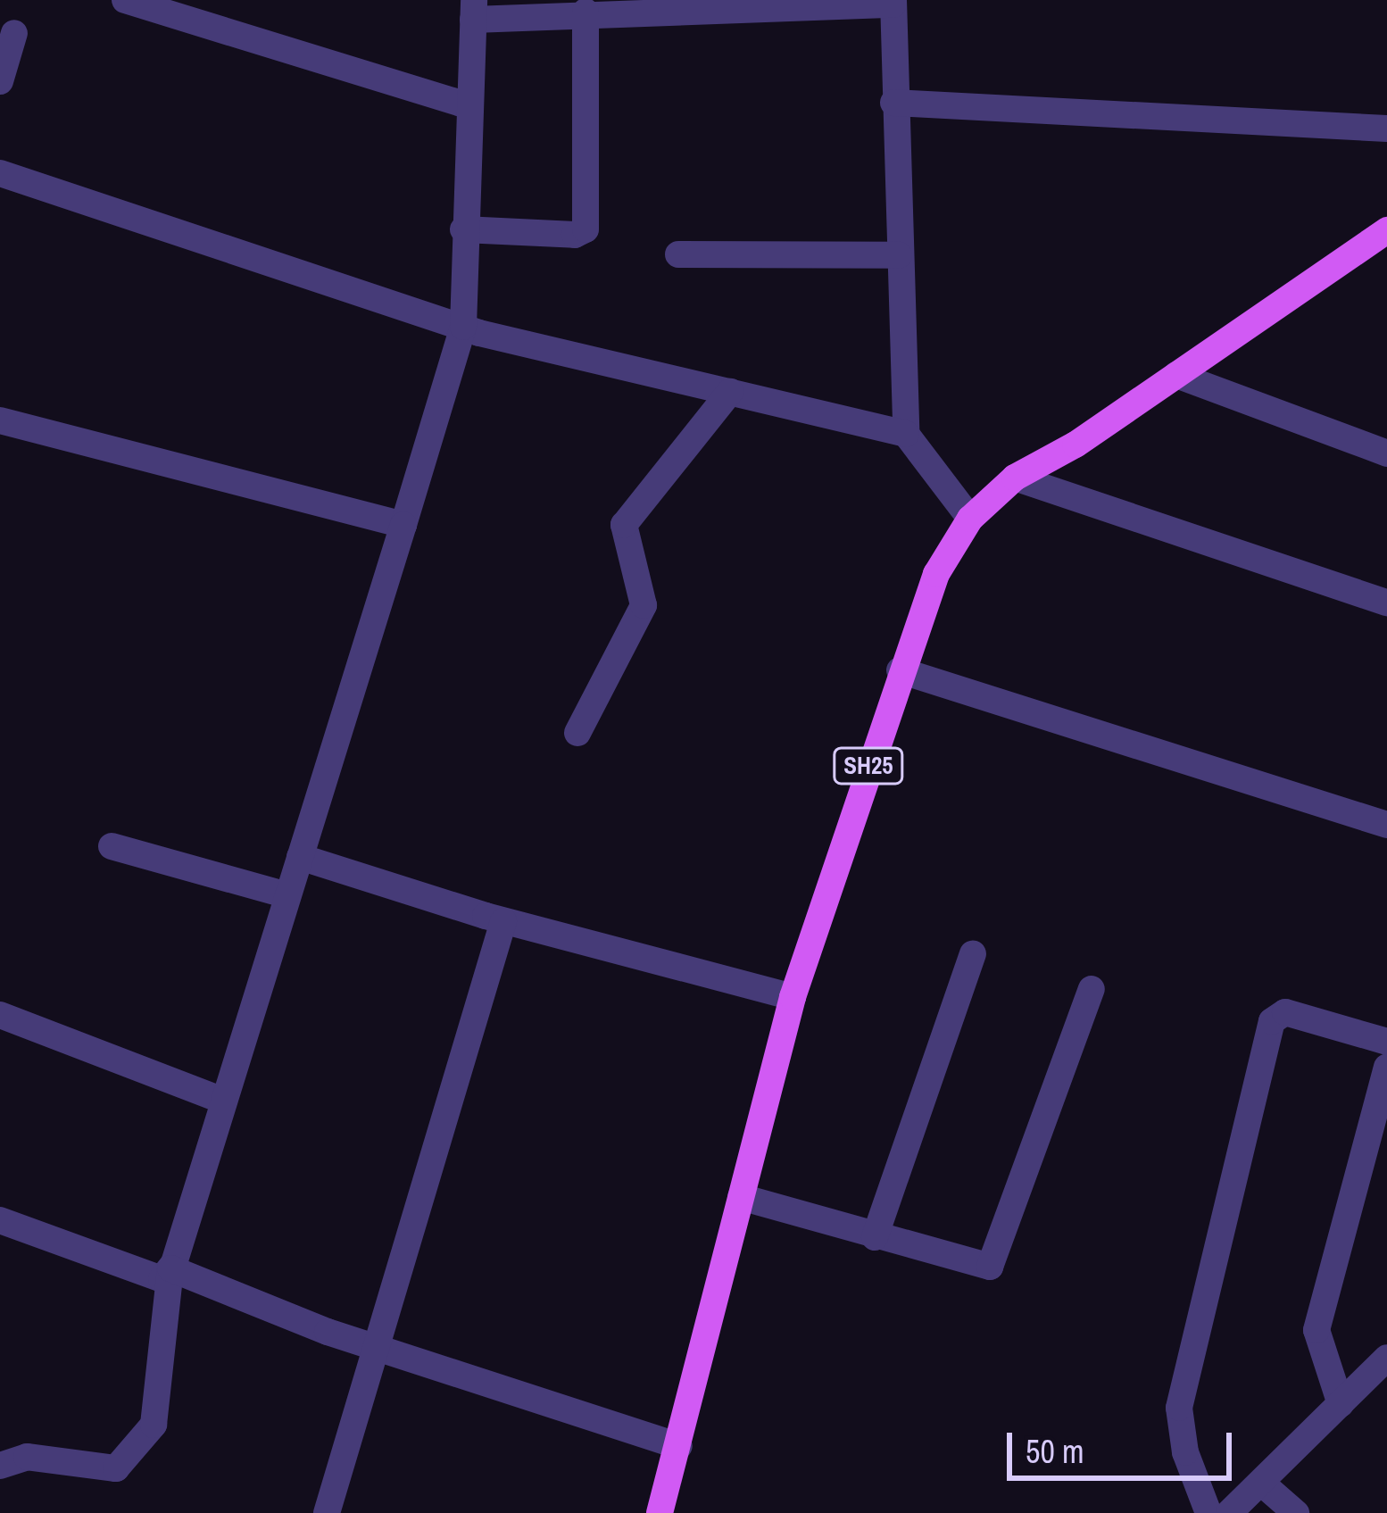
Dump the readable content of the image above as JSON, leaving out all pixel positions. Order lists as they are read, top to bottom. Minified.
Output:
{"streets":{"main road":["SH25"]},"scale_bar":"50 m"}
